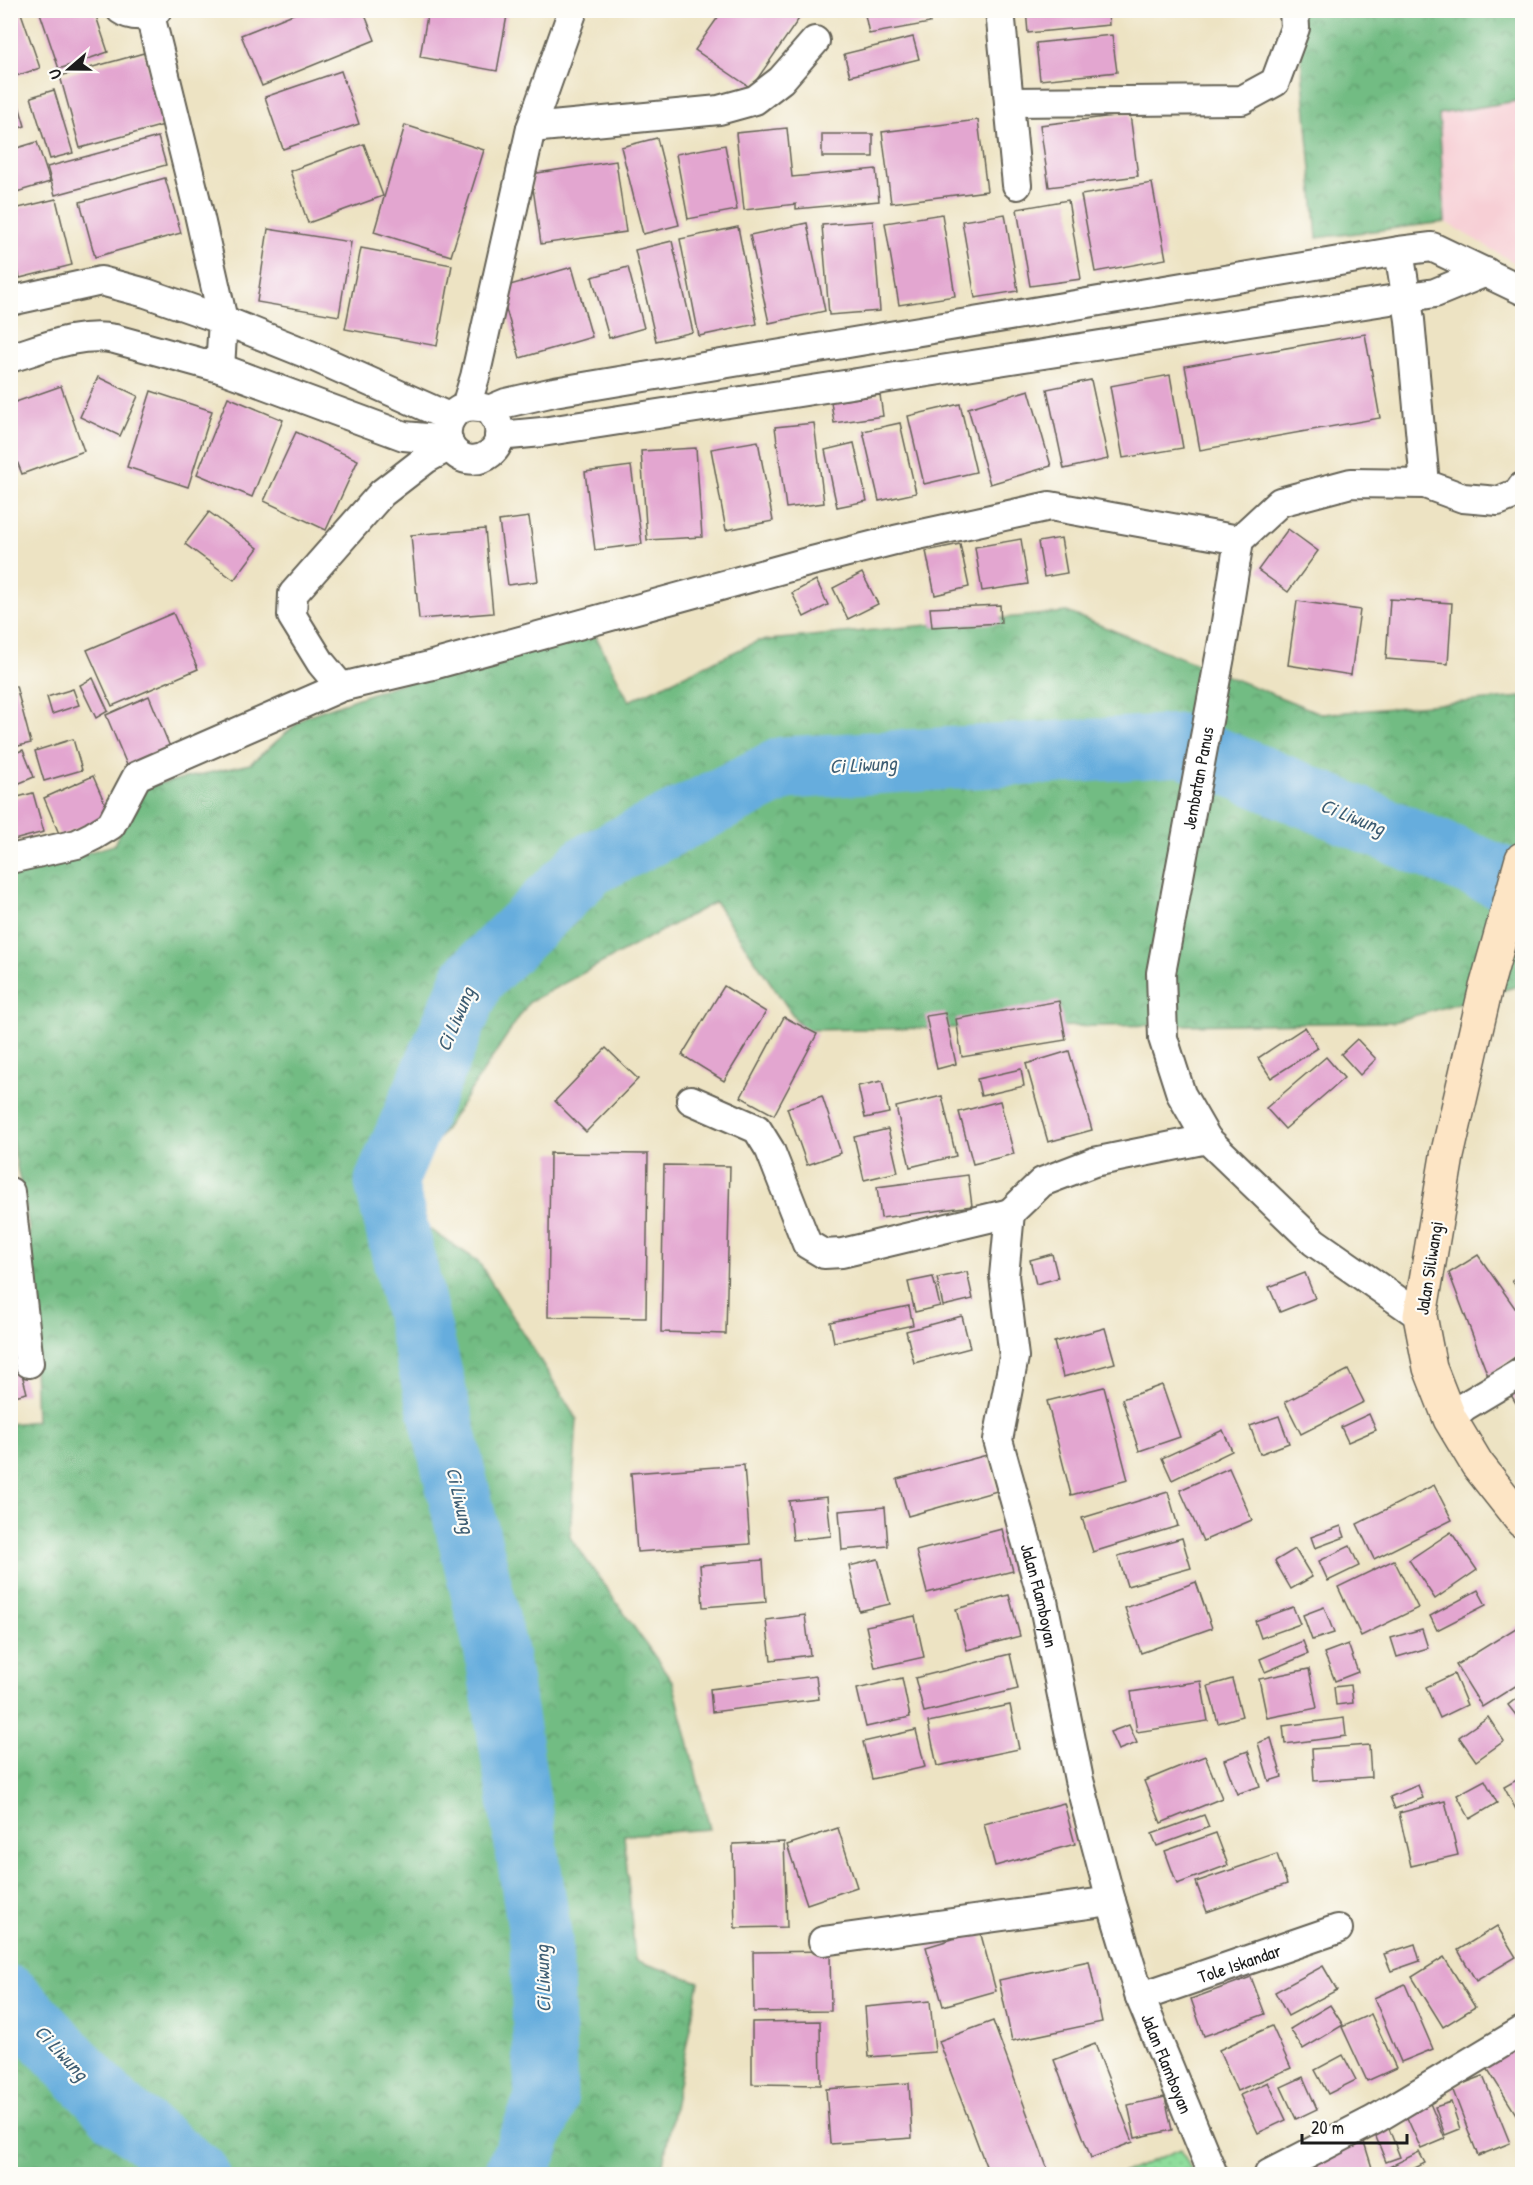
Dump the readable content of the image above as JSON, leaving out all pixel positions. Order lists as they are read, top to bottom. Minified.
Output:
{"streets":{"main road":["Jalan Siliwangi"],"street":["Jembatan Panus","Jalan Flamboyan","Tole Iskandar"]},"crossings":[["Jembatan Panus","Jalan Siliwangi"],["Jalan Flamboyan","Tole Iskandar"]],"water":["Ci Liwung"],"scale_bar":"20 m","north":"left"}
